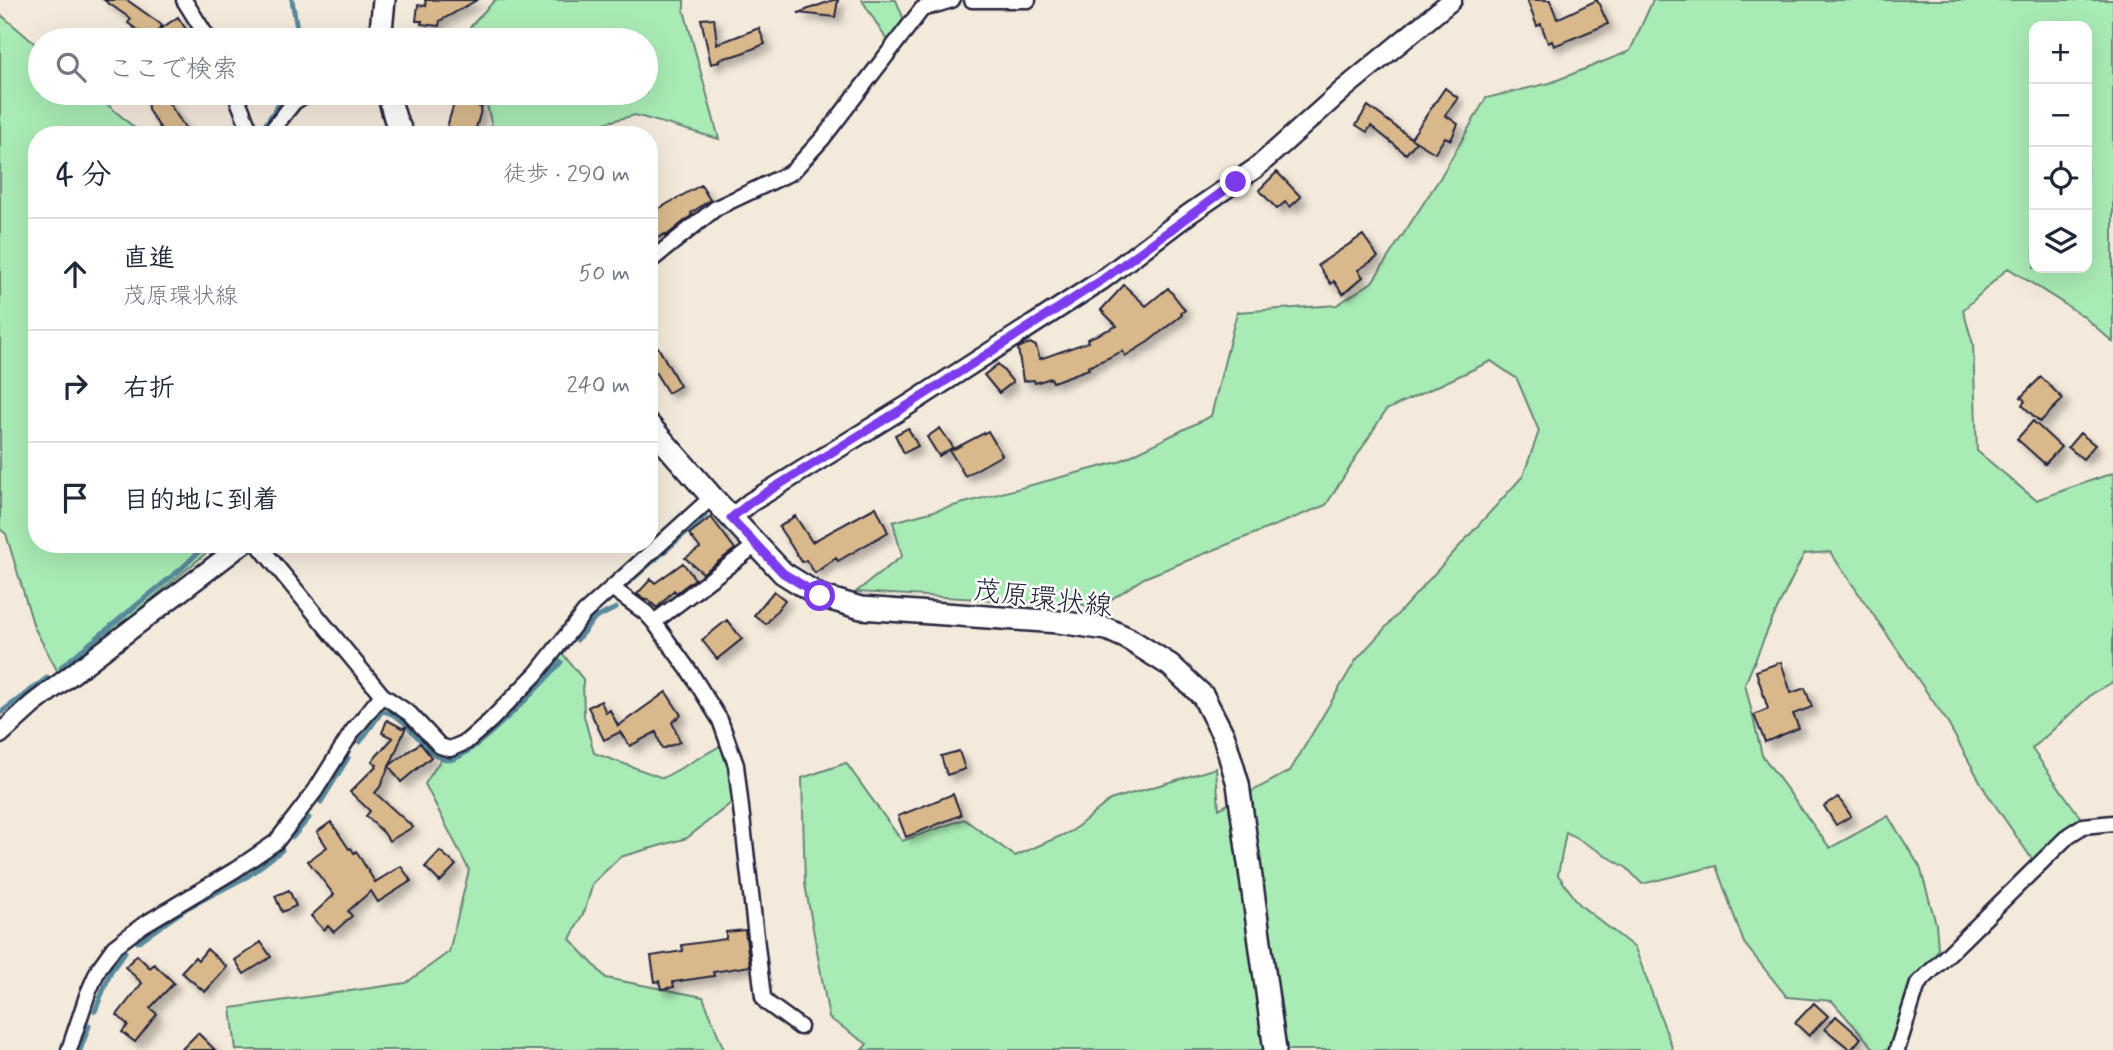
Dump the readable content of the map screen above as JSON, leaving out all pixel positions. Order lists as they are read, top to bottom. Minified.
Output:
{"streets":{"main road":["茂原環状線"]},"page":{"map_buttons":["+","−"],"search":"ここで検索","heading":["4 分","徒歩 · 290 m"],"list":[["直進","茂原環状線","50 m"],["右折","240 m"],"目的地に到着"]}}
